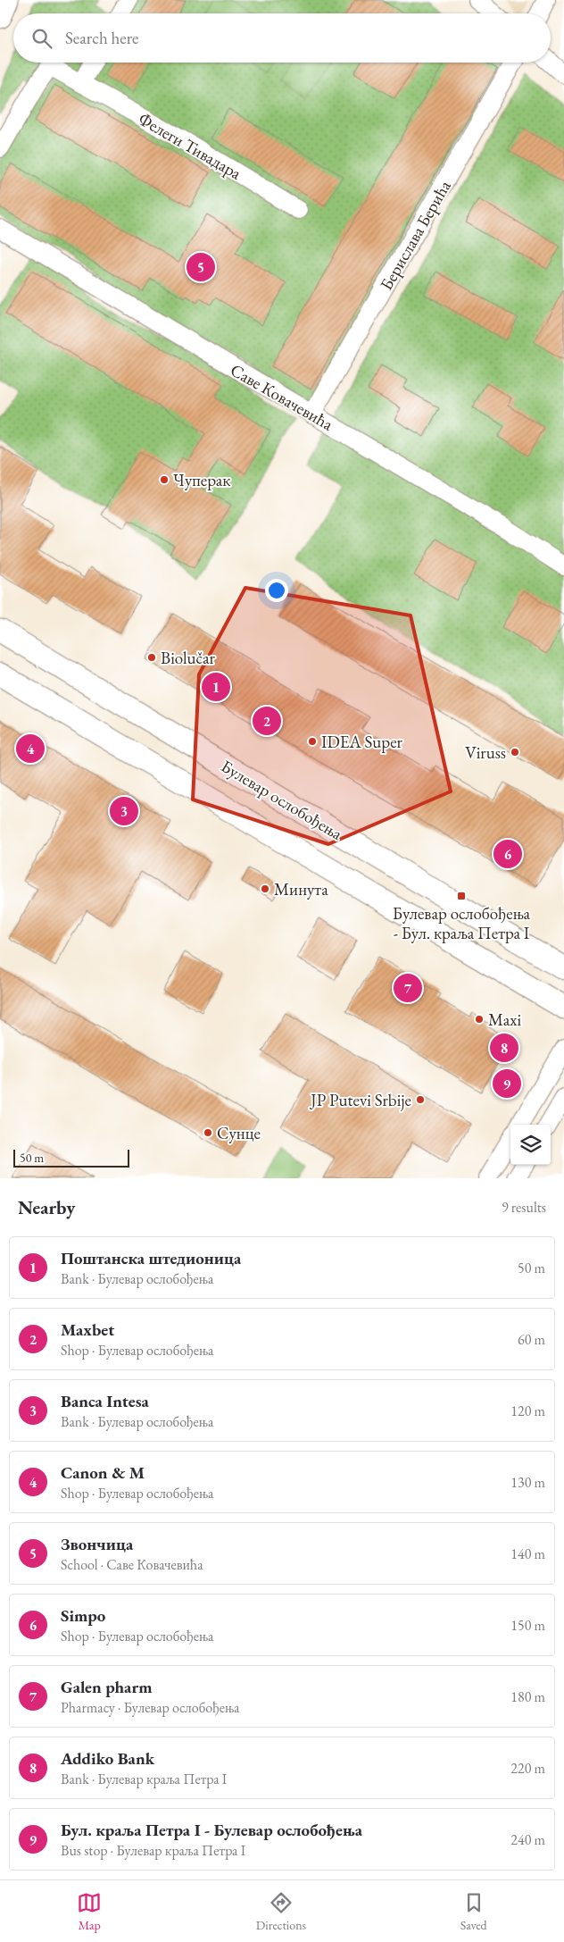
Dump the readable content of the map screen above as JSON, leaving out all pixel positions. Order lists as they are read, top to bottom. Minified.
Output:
{"streets":{"main road":["Булевар ослобођења"],"street":["Фелеги Тивадара","Берислава Берића","Саве Ковачевића"]},"crossings":[["Берислава Берића","Саве Ковачевића"]],"places":{"other":["Чуперак","Biolučar","IDEA Super","Viruss","Минута","Maxi","JP Putevi Srbije","Сунце"],"transit":["Булевар ослобођења - Бул. краља Петра I"]},"scale_bar":"50 m","page":{"search":"Search here","pins":["5","1","2","4","3","6","7","8","9"],"scale":"50 m","heading":["Nearby","9 results"],"list":[{"mark":"1","name":"Поштанска штедионица","note":"Bank · Булевар ослобођења","value":"50 m"},{"mark":"2","name":"Maxbet","note":"Shop · Булевар ослобођења","value":"60 m"},{"mark":"3","name":"Banca Intesa","note":"Bank · Булевар ослобођења","value":"120 m"},{"mark":"4","name":"Canon & M","note":"Shop · Булевар ослобођења","value":"130 m"},{"mark":"5","name":"Звончица","note":"School · Саве Ковачевића","value":"140 m"},{"mark":"6","name":"Simpo","note":"Shop · Булевар ослобођења","value":"150 m"},{"mark":"7","name":"Galen pharm","note":"Pharmacy · Булевар ослобођења","value":"180 m"},{"mark":"8","name":"Addiko Bank","note":"Bank · Булевар краља Петра I","value":"220 m"},{"mark":"9","name":"Бул. краља Петра I - Булевар ослобођења","note":"Bus stop · Булевар краља Петра I","value":"240 m"}],"nav":["Map","Directions","Saved"]}}
